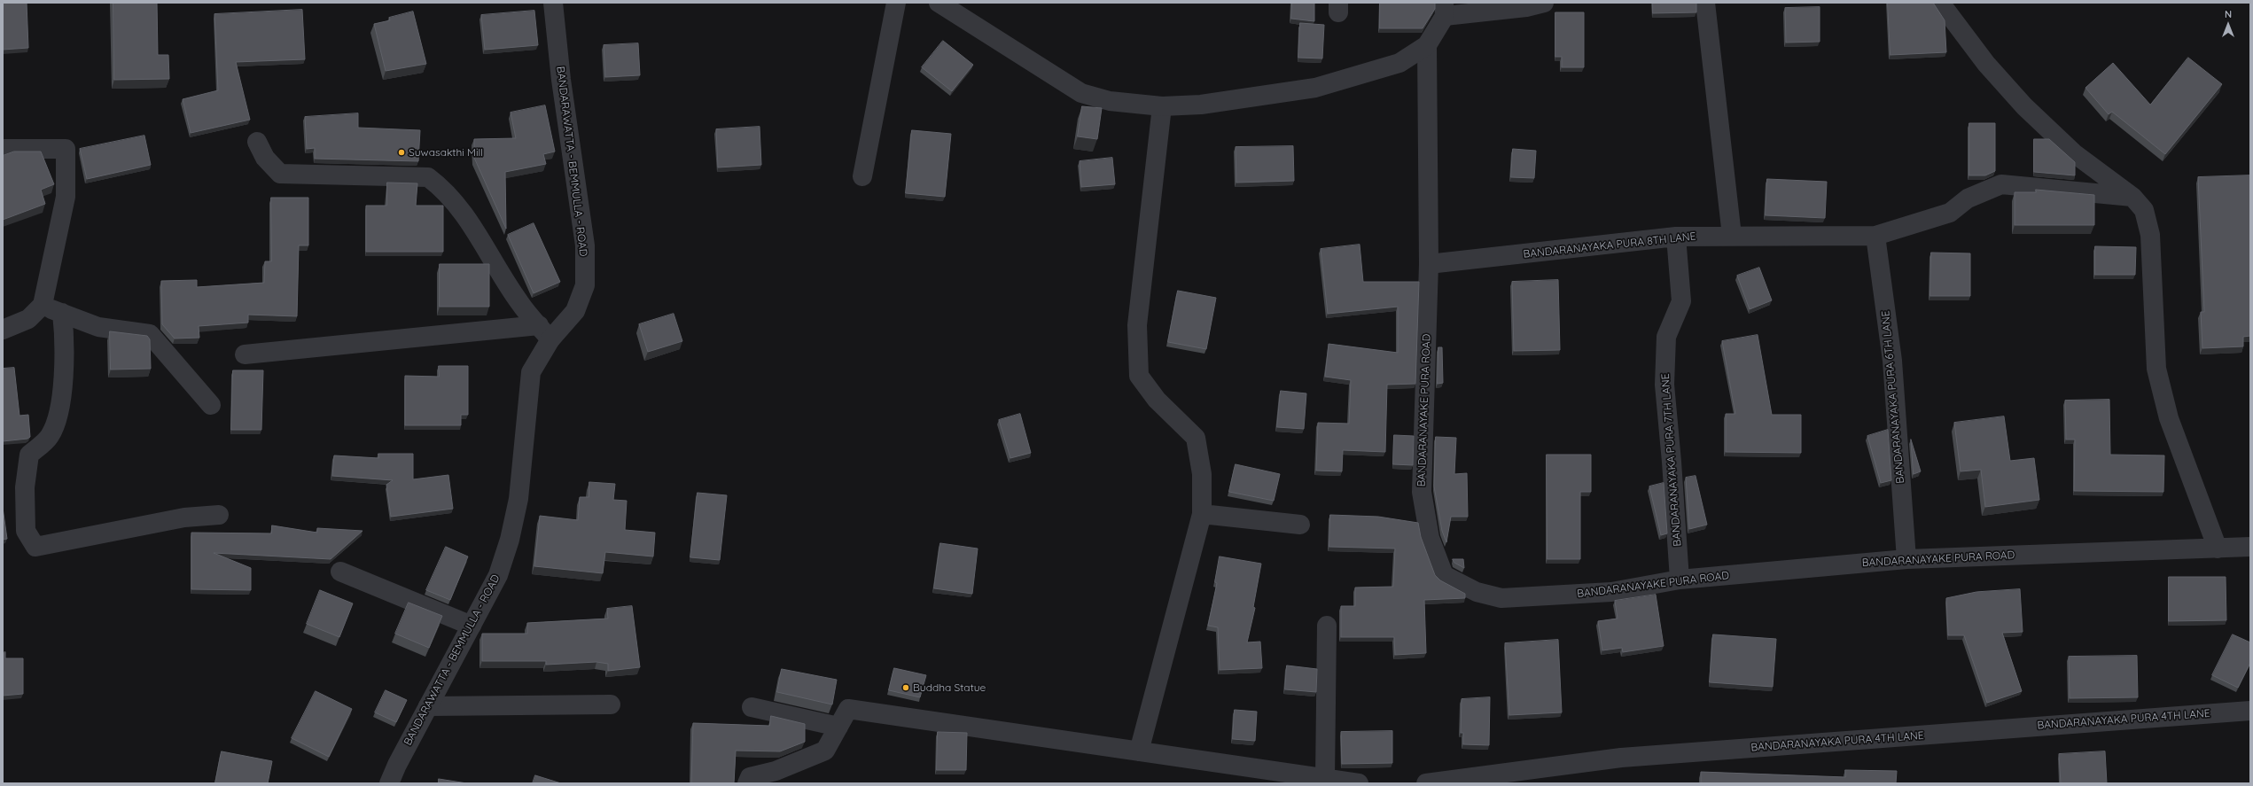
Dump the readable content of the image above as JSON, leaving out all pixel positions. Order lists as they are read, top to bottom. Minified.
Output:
{"streets":{"street":["BANDARAWATTA - BEMMULLA - ROAD","BANDARANAYAKA PURA 8TH LANE","BANDARANAYAKA PURA 6TH LANE","BANDARANAYAKE PURA ROAD","BANDARANAYAKA PURA 7TH LANE","BANDARANAYAKA PURA 4TH LANE"]},"crossings":[["BANDARANAYAKA PURA 8TH LANE","BANDARANAYAKA PURA 6TH LANE"],["BANDARANAYAKA PURA 8TH LANE","BANDARANAYAKE PURA ROAD"],["BANDARANAYAKA PURA 8TH LANE","BANDARANAYAKA PURA 7TH LANE"],["BANDARANAYAKA PURA 6TH LANE","BANDARANAYAKE PURA ROAD"],["BANDARANAYAKE PURA ROAD","BANDARANAYAKA PURA 7TH LANE"]],"places":["Suwasakthi Mill","Buddha Statue"],"north":"top"}
